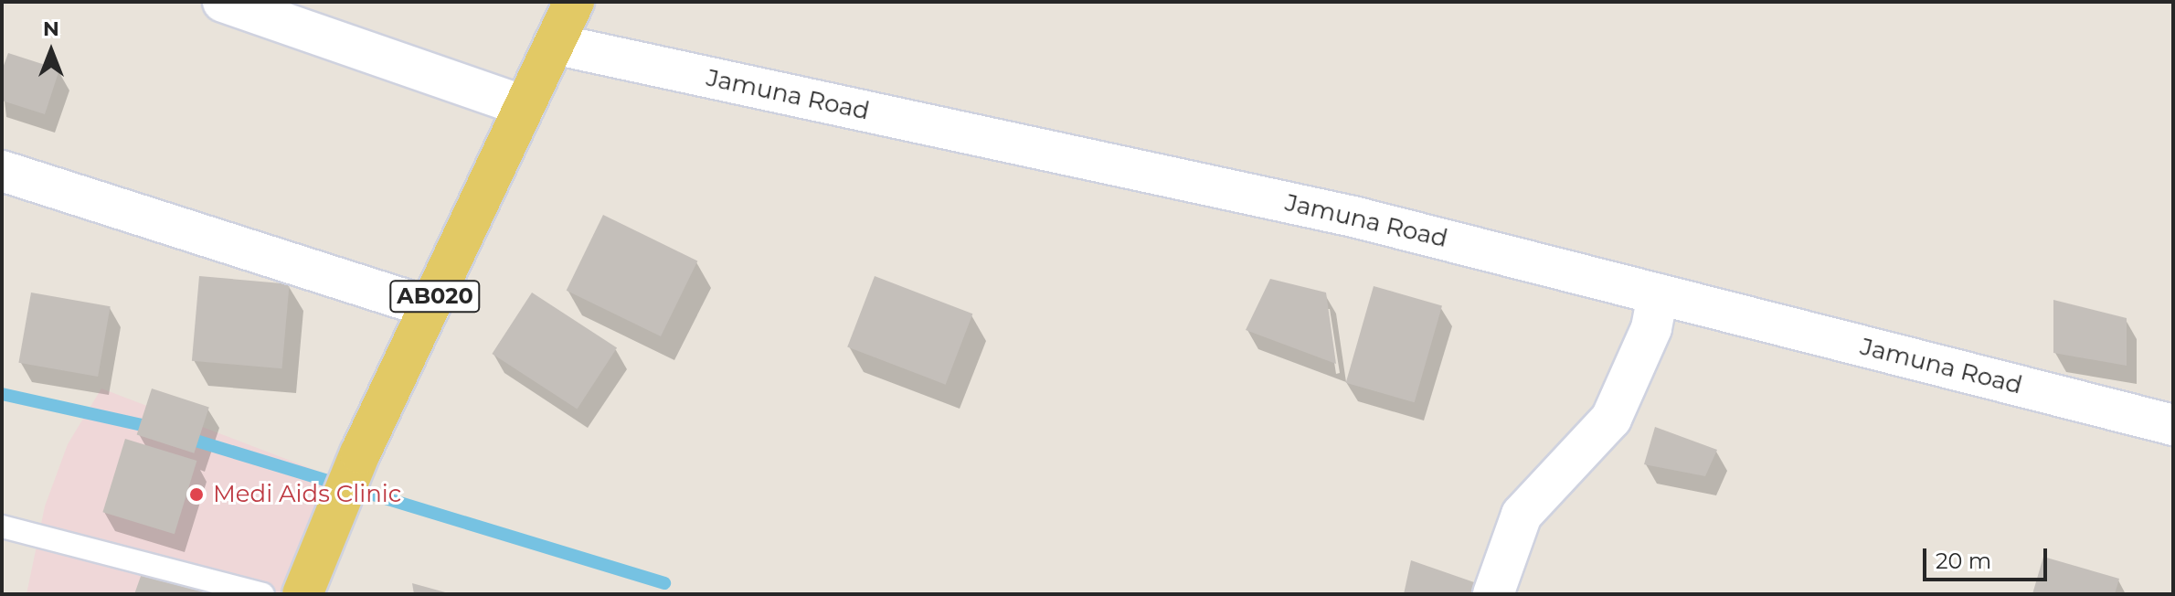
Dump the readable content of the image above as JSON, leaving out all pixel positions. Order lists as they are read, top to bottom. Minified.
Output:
{"streets":{"main road":["AB020"],"street":["Jamuna Road"]},"crossings":[["Jamuna Road","AB020"]],"places":["Medi Aids Clinic"],"scale_bar":"20 m","north":"top"}
